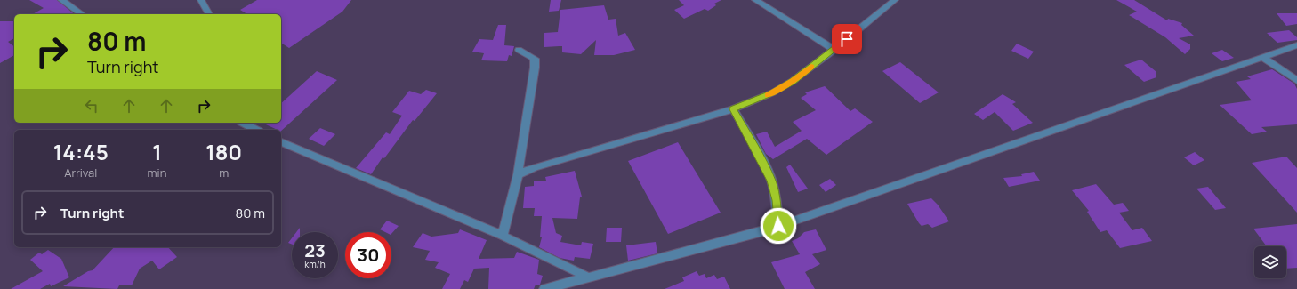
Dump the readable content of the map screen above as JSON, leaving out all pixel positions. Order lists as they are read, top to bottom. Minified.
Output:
{"page":{"turn":["80 m","Turn right"],"eta":["14:45","Arrival","1","min","180","m"],"list":[{"name":"Turn right","value":"80 m"}],"speed":"23 km/h","limit":"30"}}
